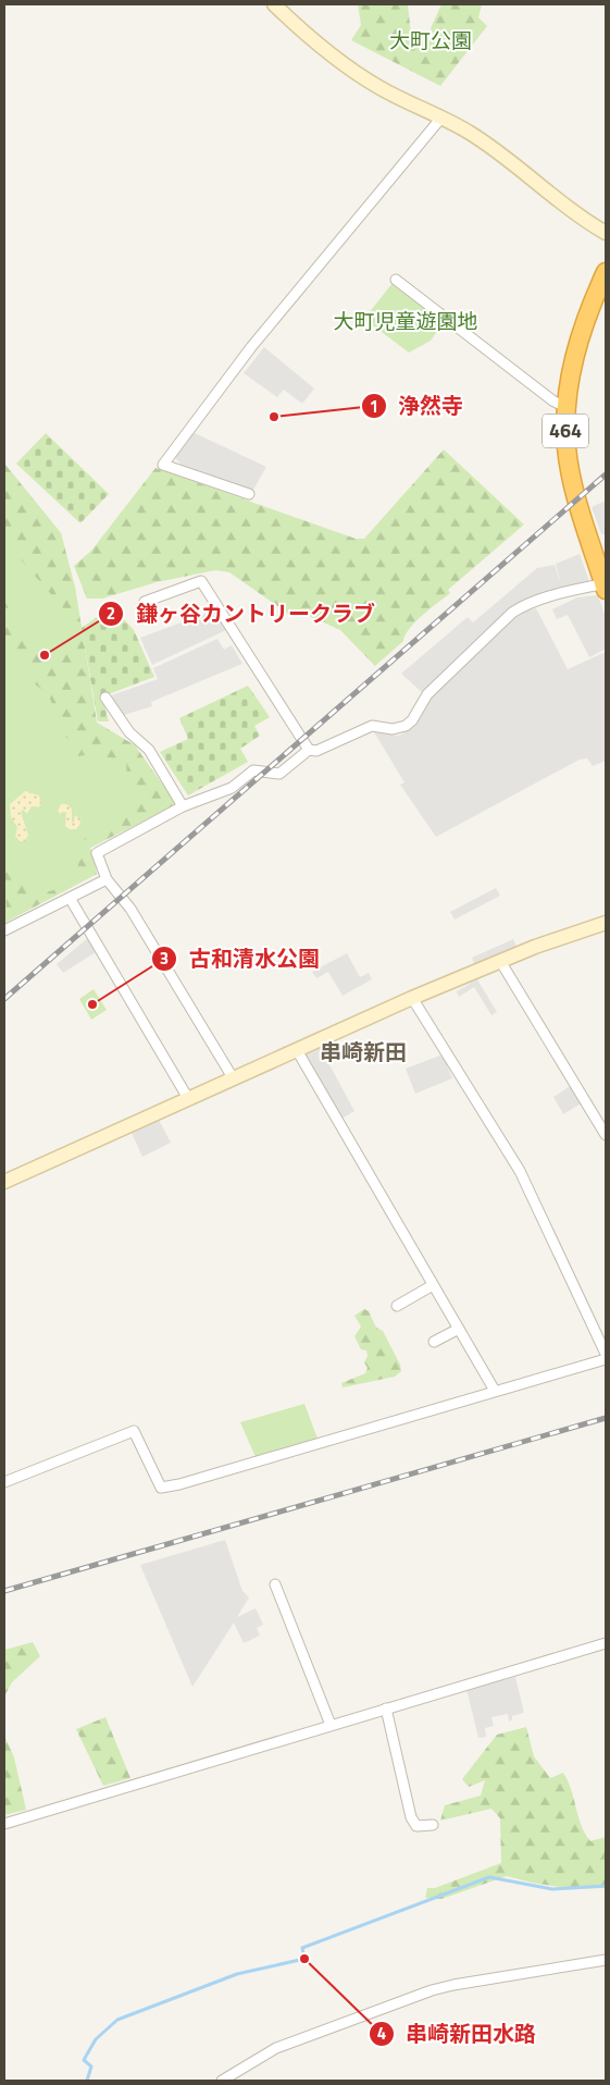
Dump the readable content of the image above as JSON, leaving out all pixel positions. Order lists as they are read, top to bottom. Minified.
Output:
{"streets":{"highway":["464"]},"districts":["串崎新田"],"parks":["大町公園","大町児童遊園地"],"places":["浄然寺","鎌ヶ谷カントリークラブ","古和清水公園","串崎新田水路"]}
